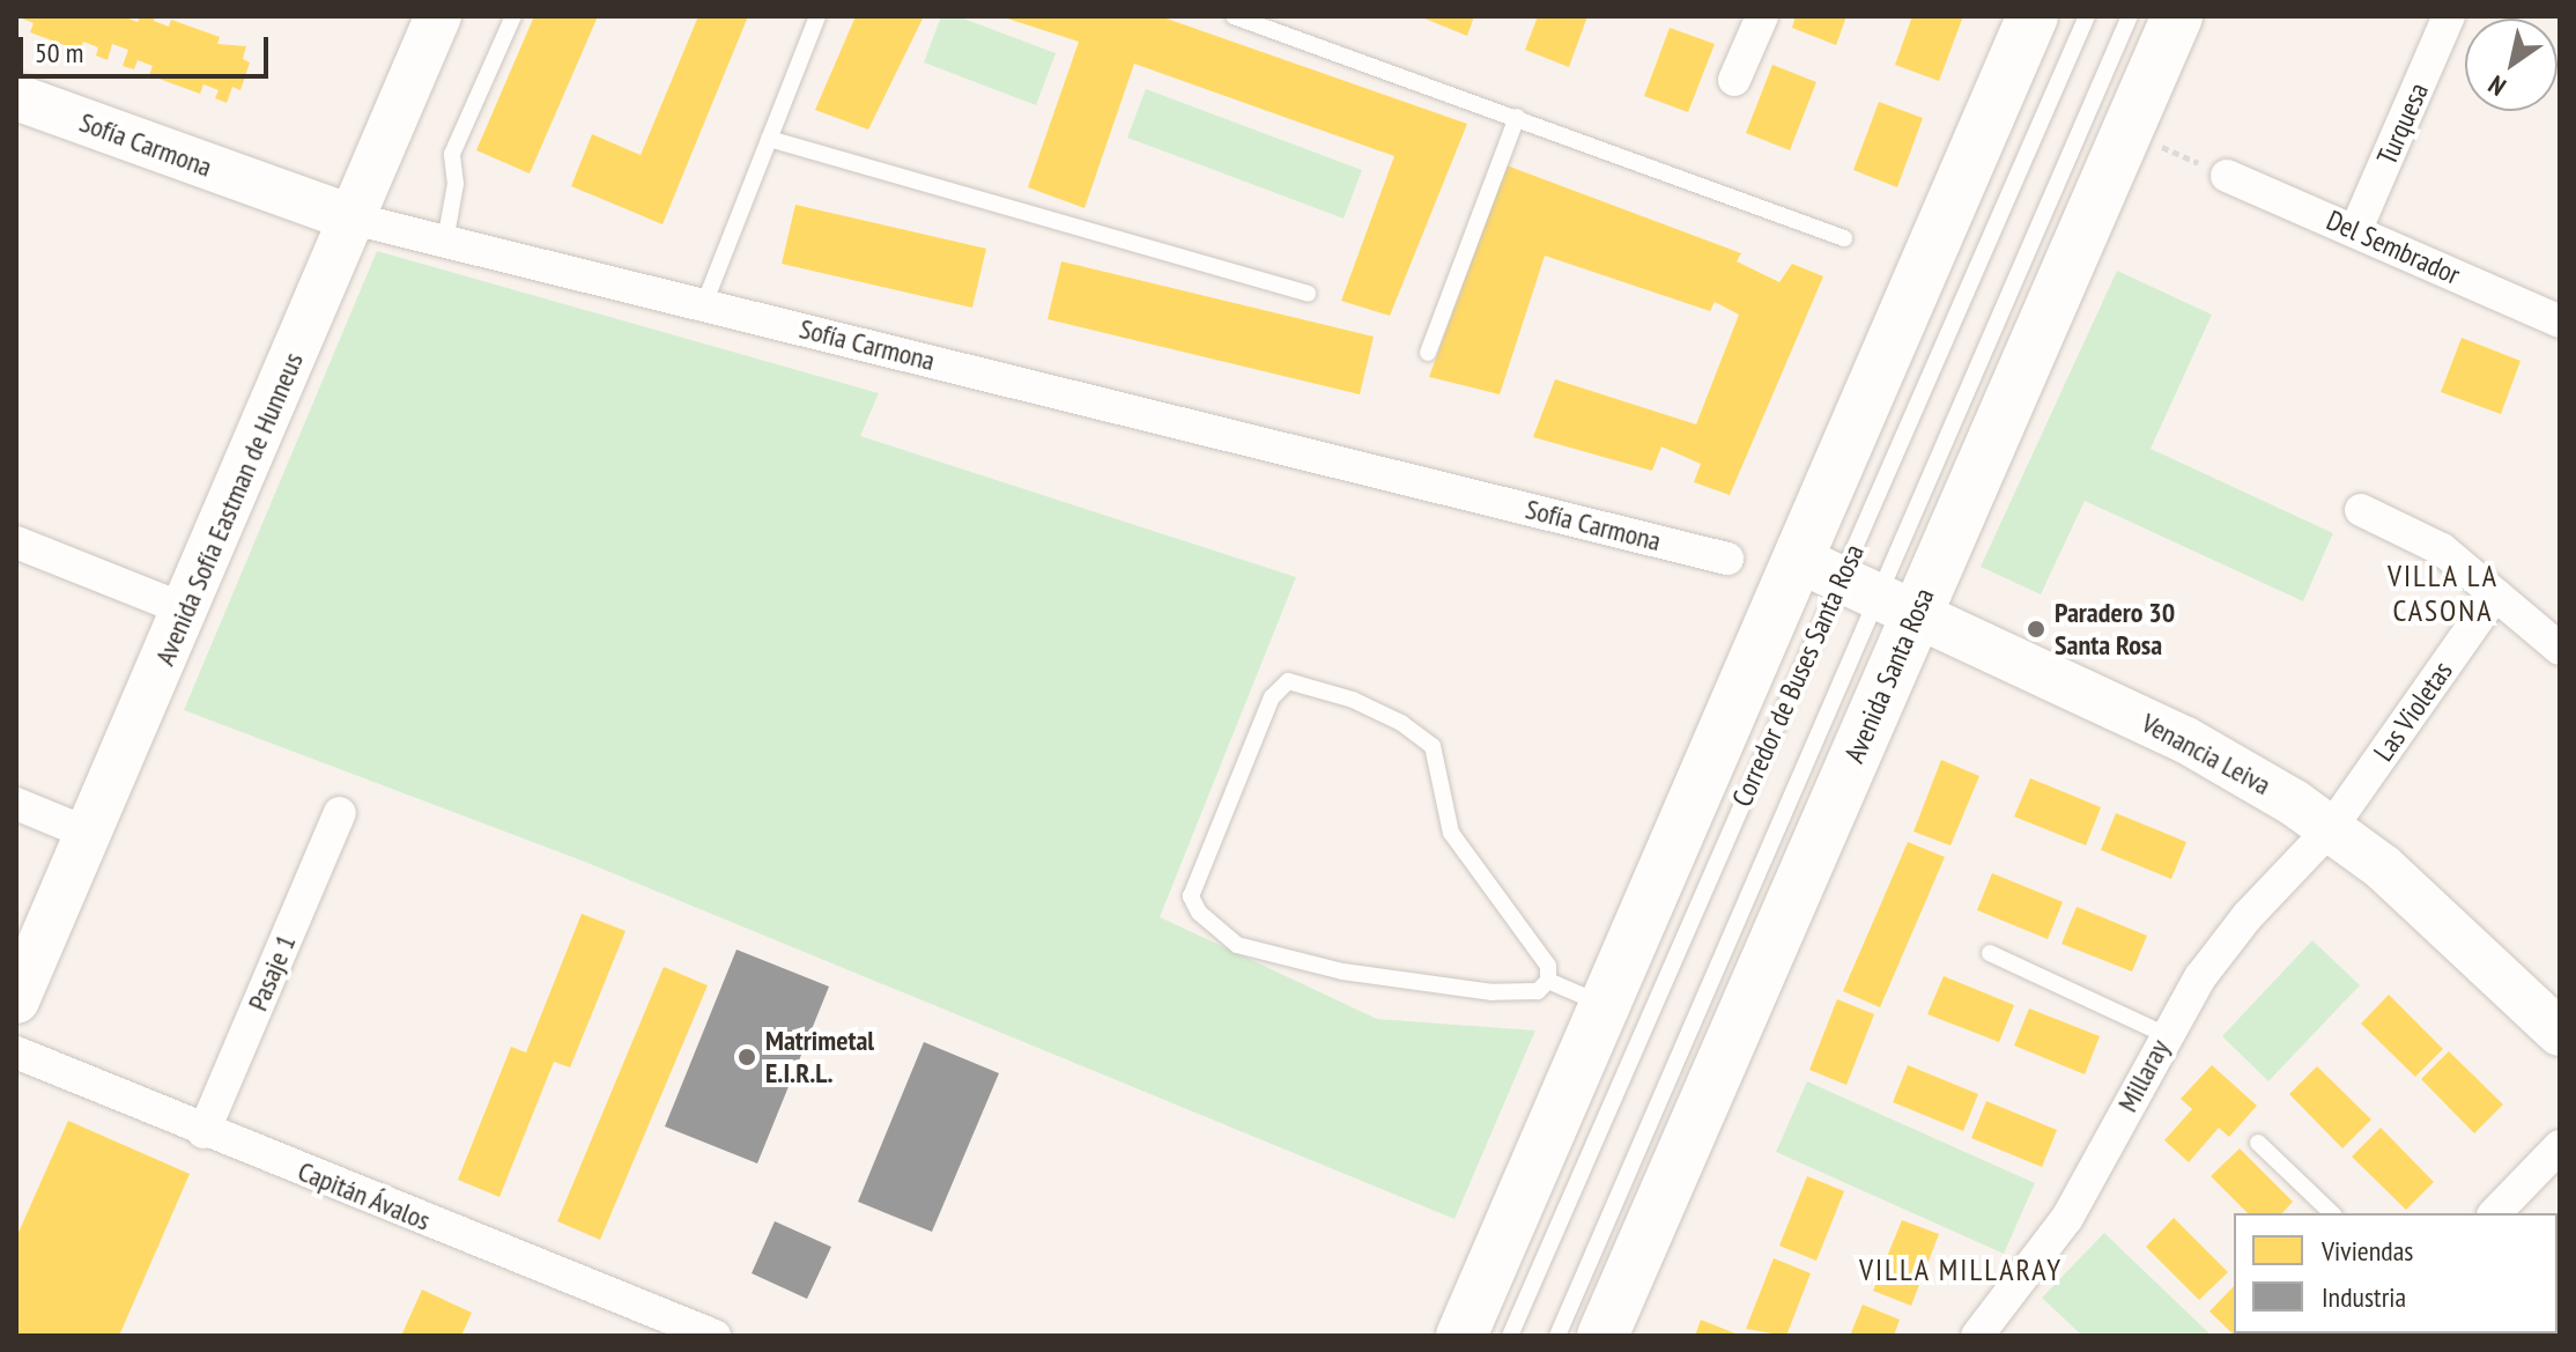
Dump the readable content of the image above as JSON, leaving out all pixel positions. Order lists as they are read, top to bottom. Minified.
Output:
{"streets":{"main road":["Avenida Santa Rosa"],"street":["Turquesa","Sofía Carmona","Del Sembrador","Avenida Sofía Eastman de Hunneus","Las Violetas","Venancia Leiva","Pasaje 1","Millaray","Capitán Ávalos"],"lane":["Corredor de Buses Santa Rosa"]},"crossings":[["Turquesa","Del Sembrador"],["Sofía Carmona","Avenida Sofía Eastman de Hunneus"],["Corredor de Buses Santa Rosa","Avenida Santa Rosa"],["Corredor de Buses Santa Rosa","Venancia Leiva"],["Avenida Santa Rosa","Venancia Leiva"],["Las Violetas","Venancia Leiva"],["Las Violetas","Millaray"],["Venancia Leiva","Millaray"],["Pasaje 1","Capitán Ávalos"]],"districts":["VILLA LA CASONA","VILLA MILLARAY"],"places":["Paradero 30 Santa Rosa","Matrimetal E.I.R.L."],"legend":["Viviendas","Industria"],"scale_bar":"50 m","north":"bottom left"}
